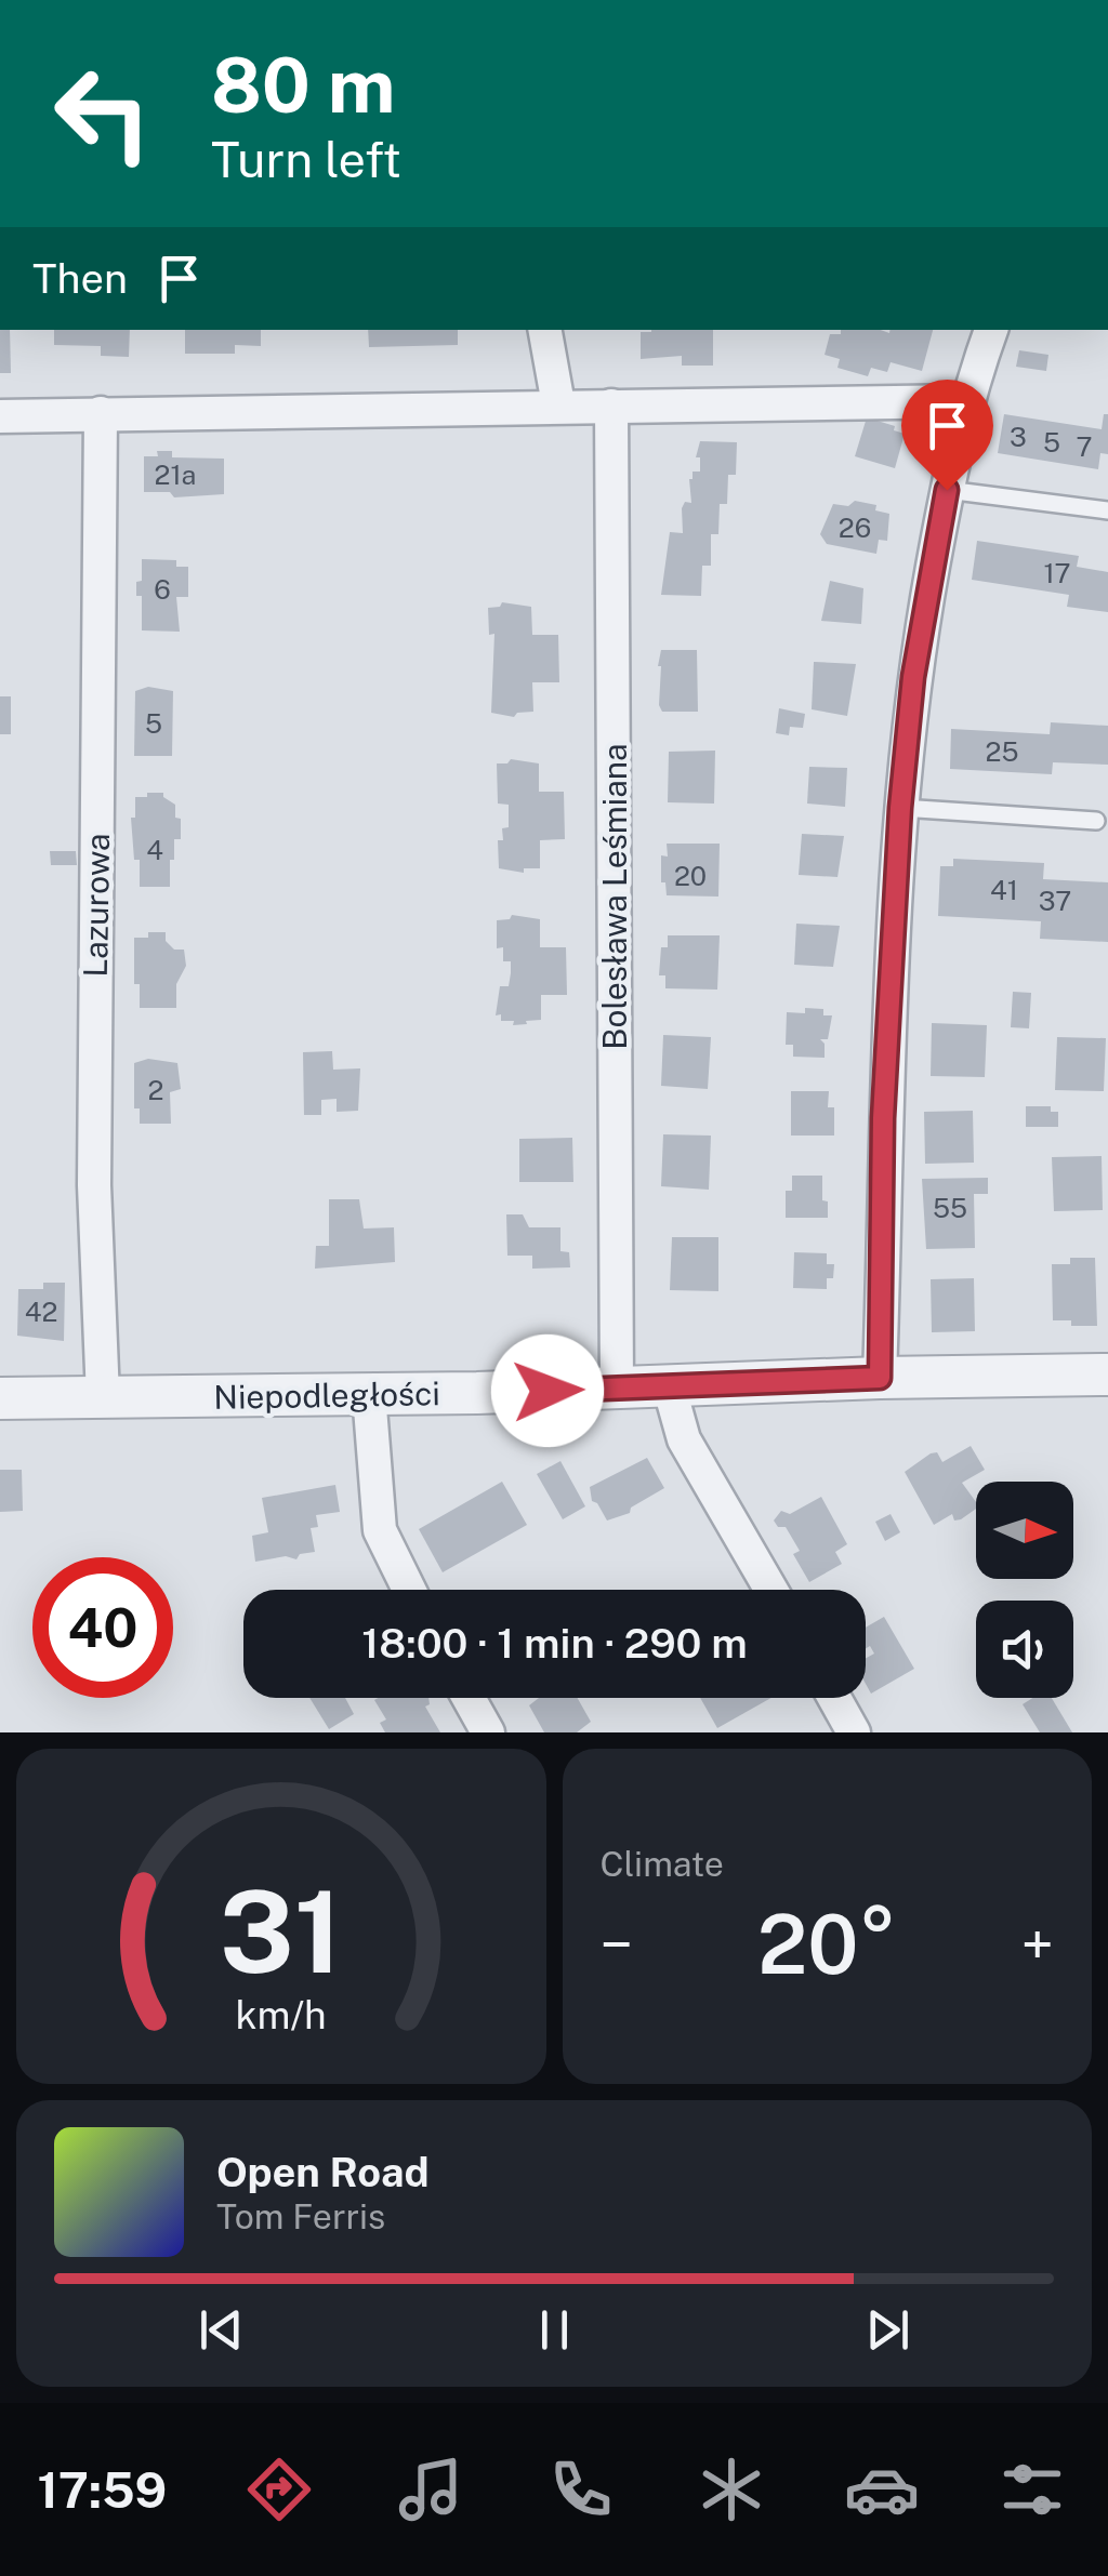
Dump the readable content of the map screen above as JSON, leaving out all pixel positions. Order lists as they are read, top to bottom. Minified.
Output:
{"streets":{"street":["Bolesława Leśmiana","Lazurowa","Niepodległości"]},"crossings":[["Bolesława Leśmiana","Niepodległości"],["Lazurowa","Niepodległości"]],"house_numbers":["3","5","7","21a","26","17","6","5","25","4","20","41","37","2","55","42"],"north":"right","page":{"turn":["80 m","Turn left"],"then":"Then","limit":"40","trip":"18:00 · 1 min · 290 m","tile":"Climate","heat":["−","20°","+"],"song":["Open Road","Tom Ferris"],"tabs":"17:59","gauge":["31","km/h"]}}
